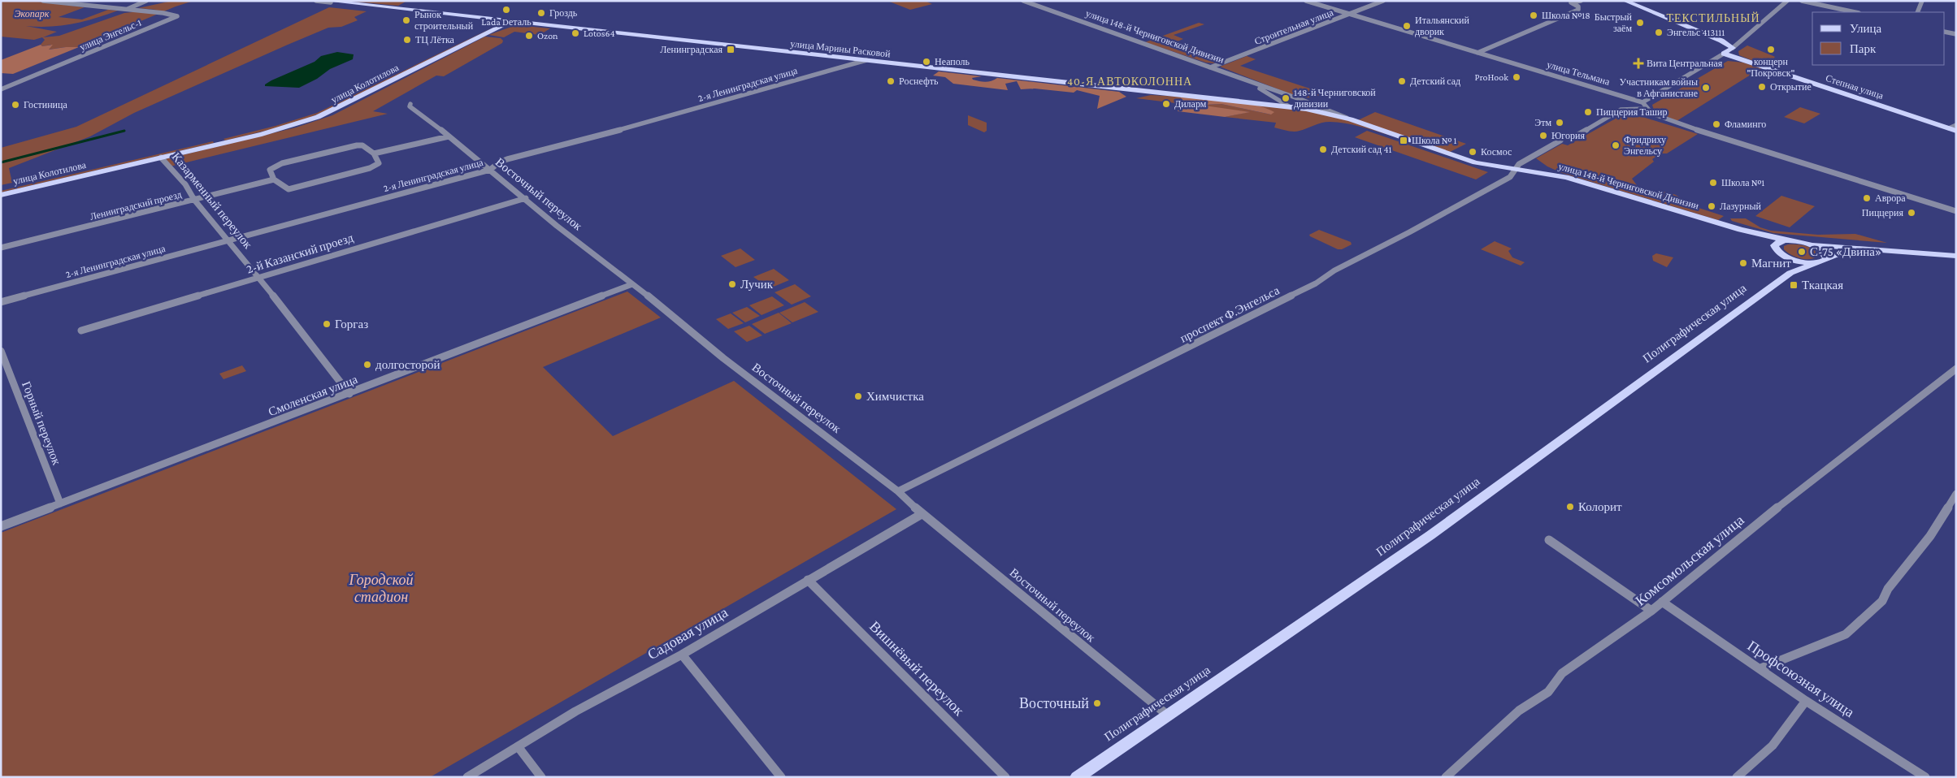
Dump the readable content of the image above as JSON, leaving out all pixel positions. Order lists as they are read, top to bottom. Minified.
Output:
{"streets":{"main road":["улица 148-й Черниговской Дивизии","улица Марины Расковой","улица Колотилова","Степная улица","Полиграфическая улица"],"street":["Строительная улица","улица Энгельс-1","улица Тельмана","2-я Ленинградская улица","Восточный переулок","Казарменный переулок","Ленинградский проезд","2-й Казанский проезд","проспект Ф.Энгельса","Смоленская улица","Горный переулок","Комсомольская улица","Садовая улица","Вишнёвый переулок","Профсоюзная улица"]},"crossings":[["Строительная улица","улица 148-й Черниговской Дивизии"],["Строительная улица","улица Тельмана"],["улица 148-й Черниговской Дивизии","улица Марины Расковой"],["улица 148-й Черниговской Дивизии","проспект Ф.Энгельса"],["улица 148-й Черниговской Дивизии","Полиграфическая улица"],["улица Марины Расковой","улица Колотилова"],["улица Марины Расковой","2-я Ленинградская улица"],["улица Колотилова","Казарменный переулок"],["2-я Ленинградская улица","Восточный переулок"],["2-я Ленинградская улица","Казарменный переулок"],["Восточный переулок","2-й Казанский проезд"],["Восточный переулок","проспект Ф.Энгельса"],["Восточный переулок","Полиграфическая улица"],["Восточный переулок","Смоленская улица"],["Восточный переулок","Садовая улица"],["Казарменный переулок","Ленинградский проезд"],["Казарменный переулок","2-й Казанский проезд"],["Казарменный переулок","Смоленская улица"],["Смоленская улица","Горный переулок"],["Комсомольская улица","Профсоюзная улица"],["Садовая улица","Вишнёвый переулок"]],"districts":["ТЕКСТИЛЬНЫЙ","40-Я АВТОКОЛОННА"],"parks":["Экопарк","Городской стадион"],"places":{"other":["Lada Dеталь","Гроздь","Школа №18","Рынок строительный","Быстрый заём","Итальянский дворик","Энгельс 413111","Lotos64","Ozon","ТЦ Лётка","концерн \"Покровск\"","Неаполь","ProHook","Роснефть","Детский сад","Открытие","Участникам войны в Афганистане","148-й Черниговской дивизии","Диларм","Гостиница","Пиццерия Ташир","Этм","Фламинго","Югория","Фридриху Энгельсу","Детский сад 41","Космос","Школа №1","Аврора","Лазурный","Пиццерия","С-75 «Двина»","Магнит","Лучик","Горгаз","долгосторой","Химчистка","Колорит","Восточный"],"transit":["Ленинградская","Школа № 1","Ткацкая"],"health":["Вита Центральная"]},"legend":["Улица","Парк"]}
